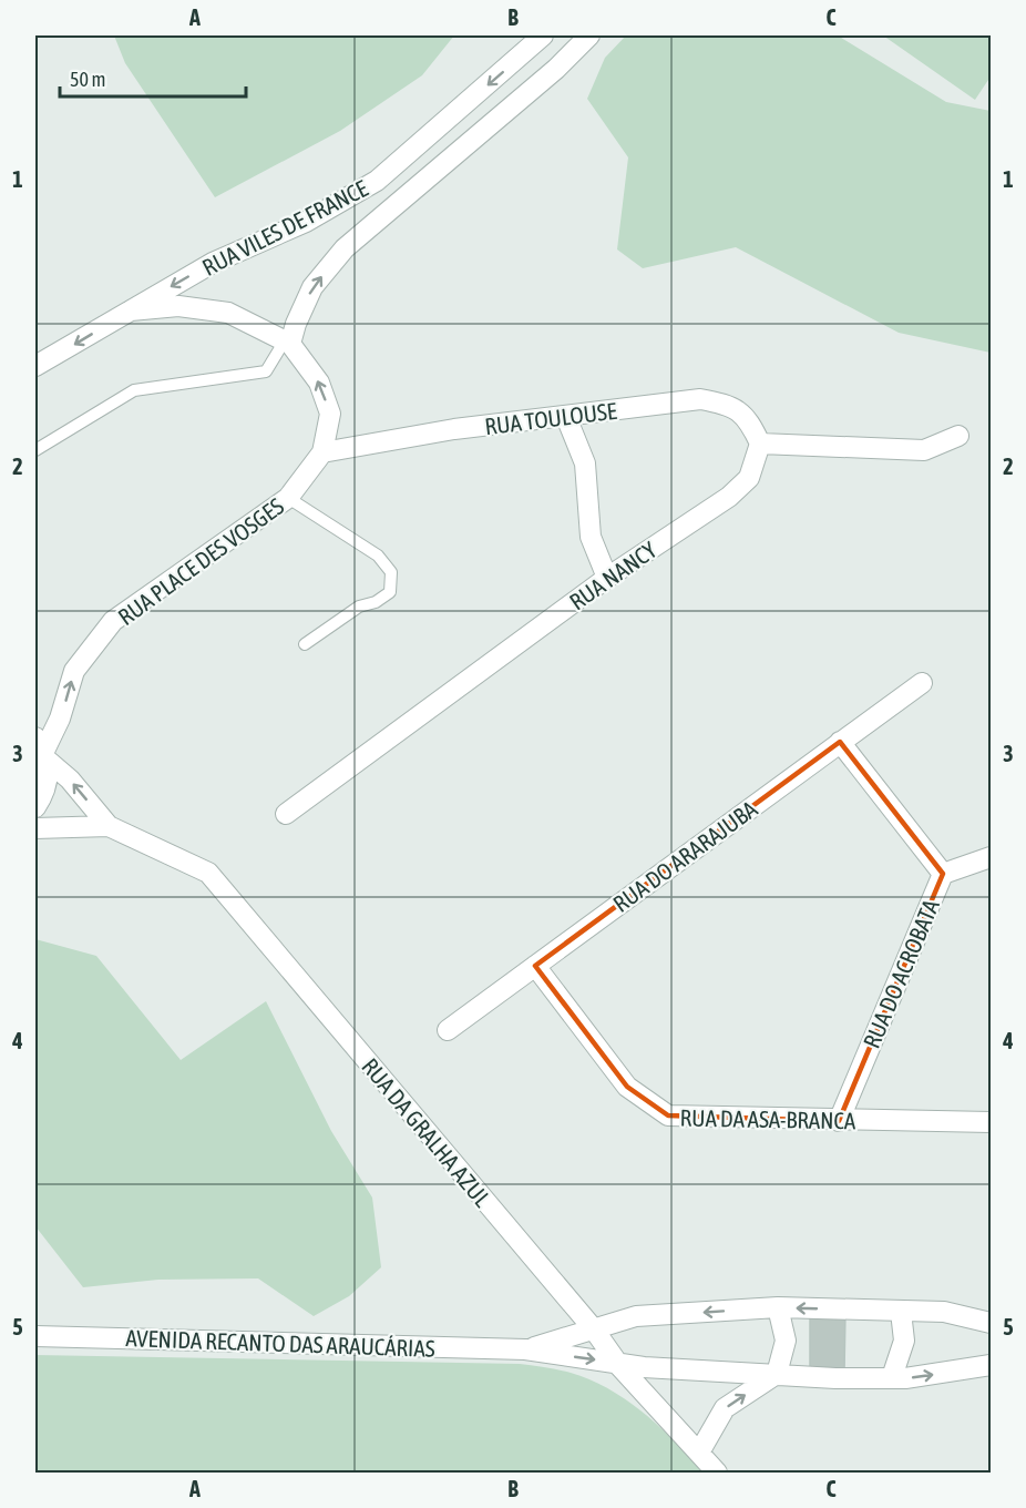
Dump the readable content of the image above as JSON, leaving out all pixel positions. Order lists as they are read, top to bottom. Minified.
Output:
{"streets":{"street":["RUA VILES DE FRANCE","RUA TOULOUSE","RUA PLACE DES VOSGES","RUA NANCY","RUA DO ARARAJUBA","RUA DO ACROBATA","RUA DA ASA-BRANCA","RUA DA GRALHA AZUL","AVENIDA RECANTO DAS ARAUCÁRIAS"]},"crossings":[["RUA VILES DE FRANCE","RUA PLACE DES VOSGES"],["RUA TOULOUSE","RUA PLACE DES VOSGES"],["RUA TOULOUSE","RUA NANCY"],["RUA PLACE DES VOSGES","RUA DA GRALHA AZUL"],["RUA DO ARARAJUBA","RUA DA ASA-BRANCA"],["RUA DO ACROBATA","RUA DA ASA-BRANCA"],["RUA DA GRALHA AZUL","AVENIDA RECANTO DAS ARAUCÁRIAS"]],"one_way":["RUA PLACE DES VOSGES"],"scale_bar":"50 m","grid":{"columns":["A","B","C"],"rows":["1","2","3","4","5"]}}
